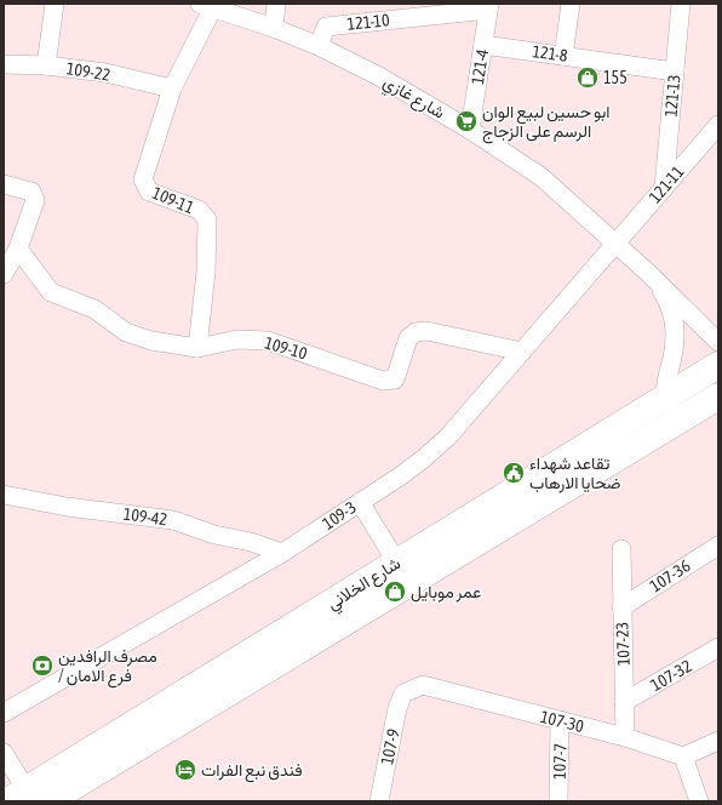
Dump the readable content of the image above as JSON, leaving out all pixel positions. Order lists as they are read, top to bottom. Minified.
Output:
{"streets":{"main road":["شارع الخلاني"],"street":["121-10","121-8","121-4","109-22","121-13","شارع غازي","121-11","109-11","109-10","109-3","109-42","107-36","107-23","107-32","107-30","107-9","107-7"]},"crossings":[["121-10","121-4"],["121-10","شارع غازي"],["121-8","121-4"],["121-8","121-13"],["121-4","شارع غازي"],["109-22","109-11"],["121-13","121-11"],["شارع غازي","121-11"],["شارع غازي","109-11"],["شارع غازي","109-3"],["شارع غازي","شارع الخلاني"],["121-11","109-3"],["109-11","109-10"],["109-10","109-3"],["109-3","109-42"],["107-36","107-23"],["107-23","107-32"],["107-23","107-30"],["107-30","107-9"],["107-30","107-7"]],"places":{"shop":["155","عمر موبايل"],"supermarket":["ابو حسين لبيع الوان الرسم على الزجاج"],"public building":["تقاعد شهداء ضحايا الارهاب"],"bank":["مصرف الرافدين / فرع الامان"],"hotel":["فندق نبع الفرات"]}}
